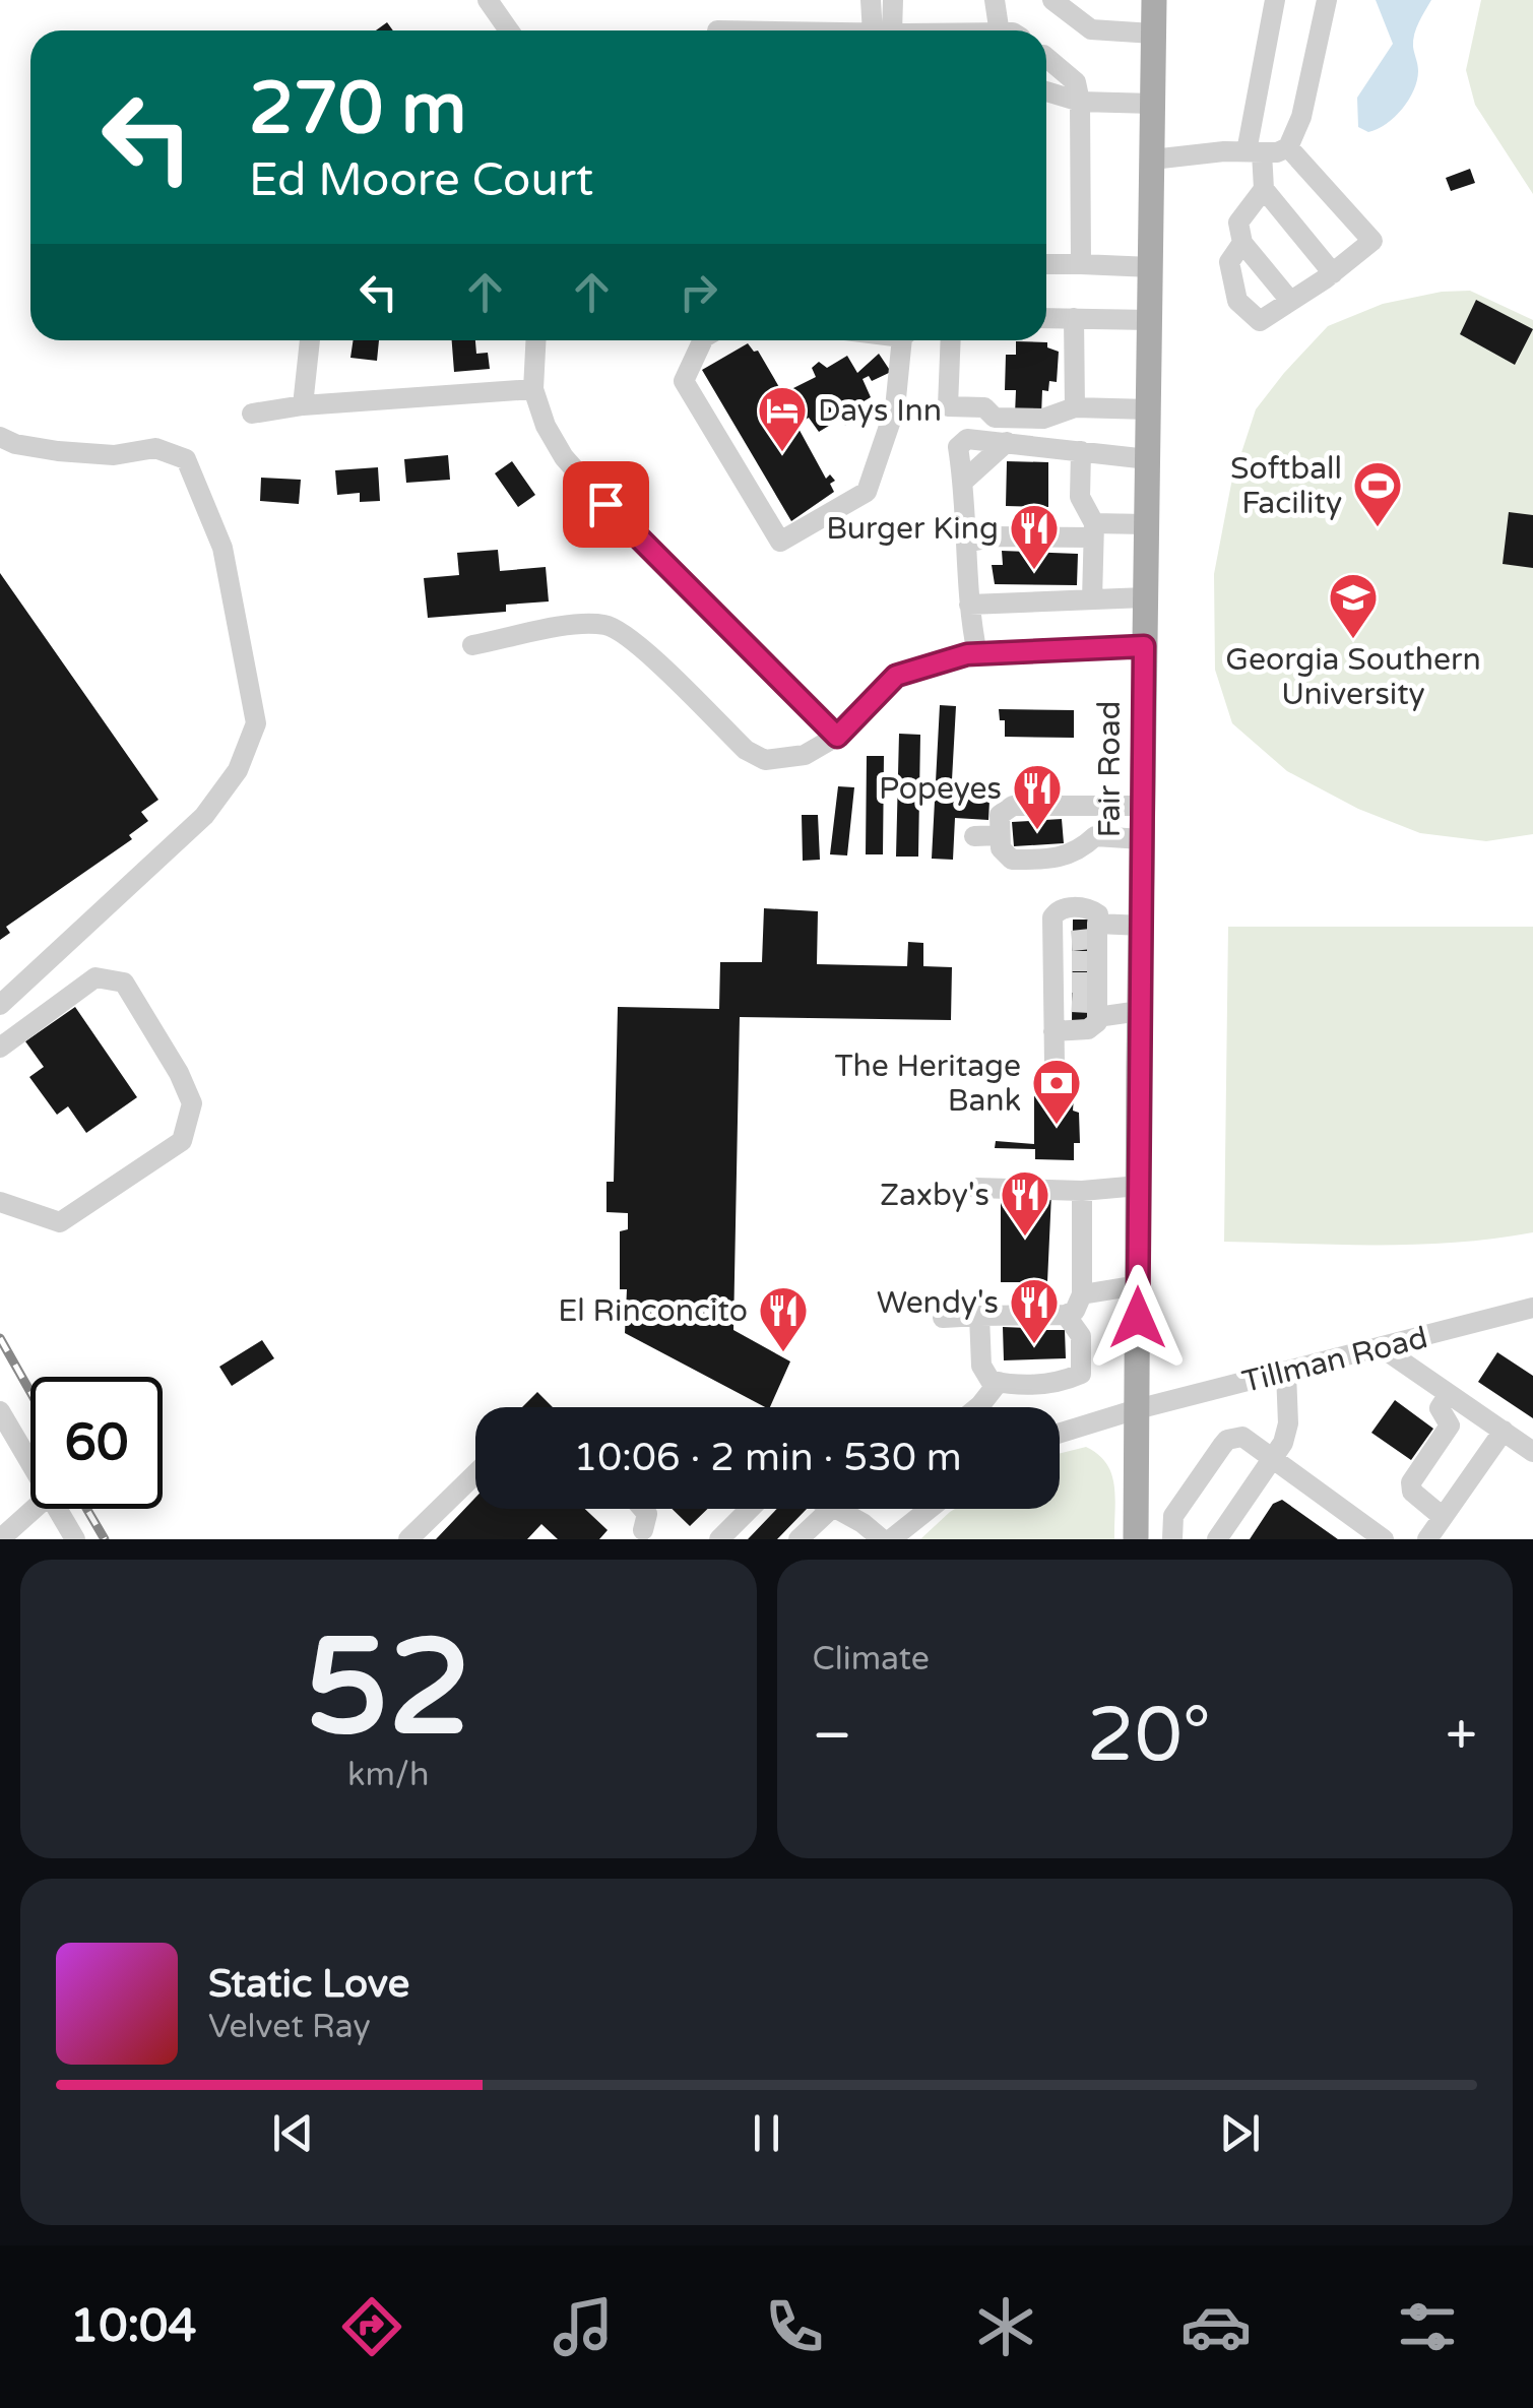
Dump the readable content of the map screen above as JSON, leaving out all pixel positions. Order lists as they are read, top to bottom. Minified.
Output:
{"streets":{"main road":["Fair Road"],"street":["Tillman Road"]},"crossings":[["Fair Road","Tillman Road"]],"places":{"hotel":["Days Inn"],"sports":["Softball Facility"],"restaurant":["Burger King","Popeyes","Zaxby's","Wendy's","El Rinconcito"],"school or university":["Georgia Southern University"],"bank":["The Heritage Bank"]},"page":{"turn":["270 m","Ed Moore Court"],"limit":"60","trip":"10:06 · 2 min · 530 m","tile":[["52","km/h"],"Climate"],"heat":["−","20°","+"],"song":["Static Love","Velvet Ray"],"tabs":"10:04"}}
